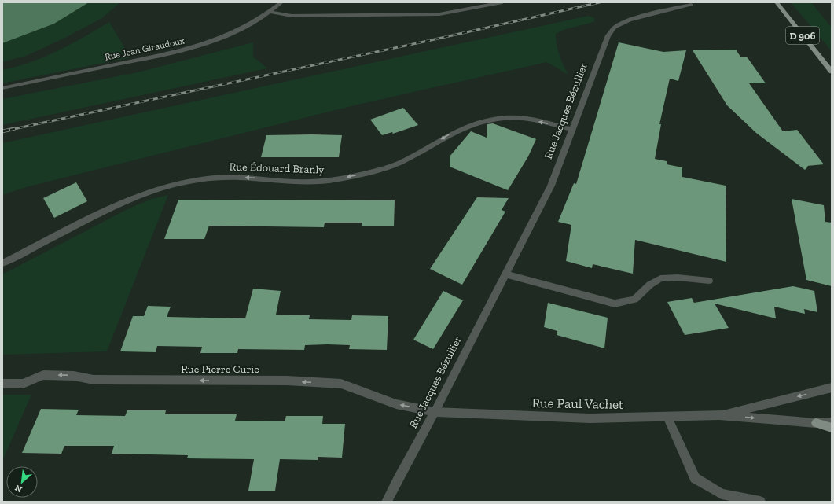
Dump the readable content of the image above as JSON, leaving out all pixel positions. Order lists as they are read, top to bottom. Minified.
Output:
{"streets":{"main road":["D 906"],"street":["Rue Jean Giraudoux","Rue Jacques Bézullier","Rue Édouard Branly","Rue Pierre Curie","Rue Paul Vachet"]},"crossings":[["Rue Jacques Bézullier","Rue Édouard Branly"],["Rue Jacques Bézullier","Rue Pierre Curie"],["Rue Jacques Bézullier","Rue Paul Vachet"],["Rue Pierre Curie","Rue Paul Vachet"]],"one_way":["Rue Édouard Branly","Rue Pierre Curie"],"north":"bottom left"}
